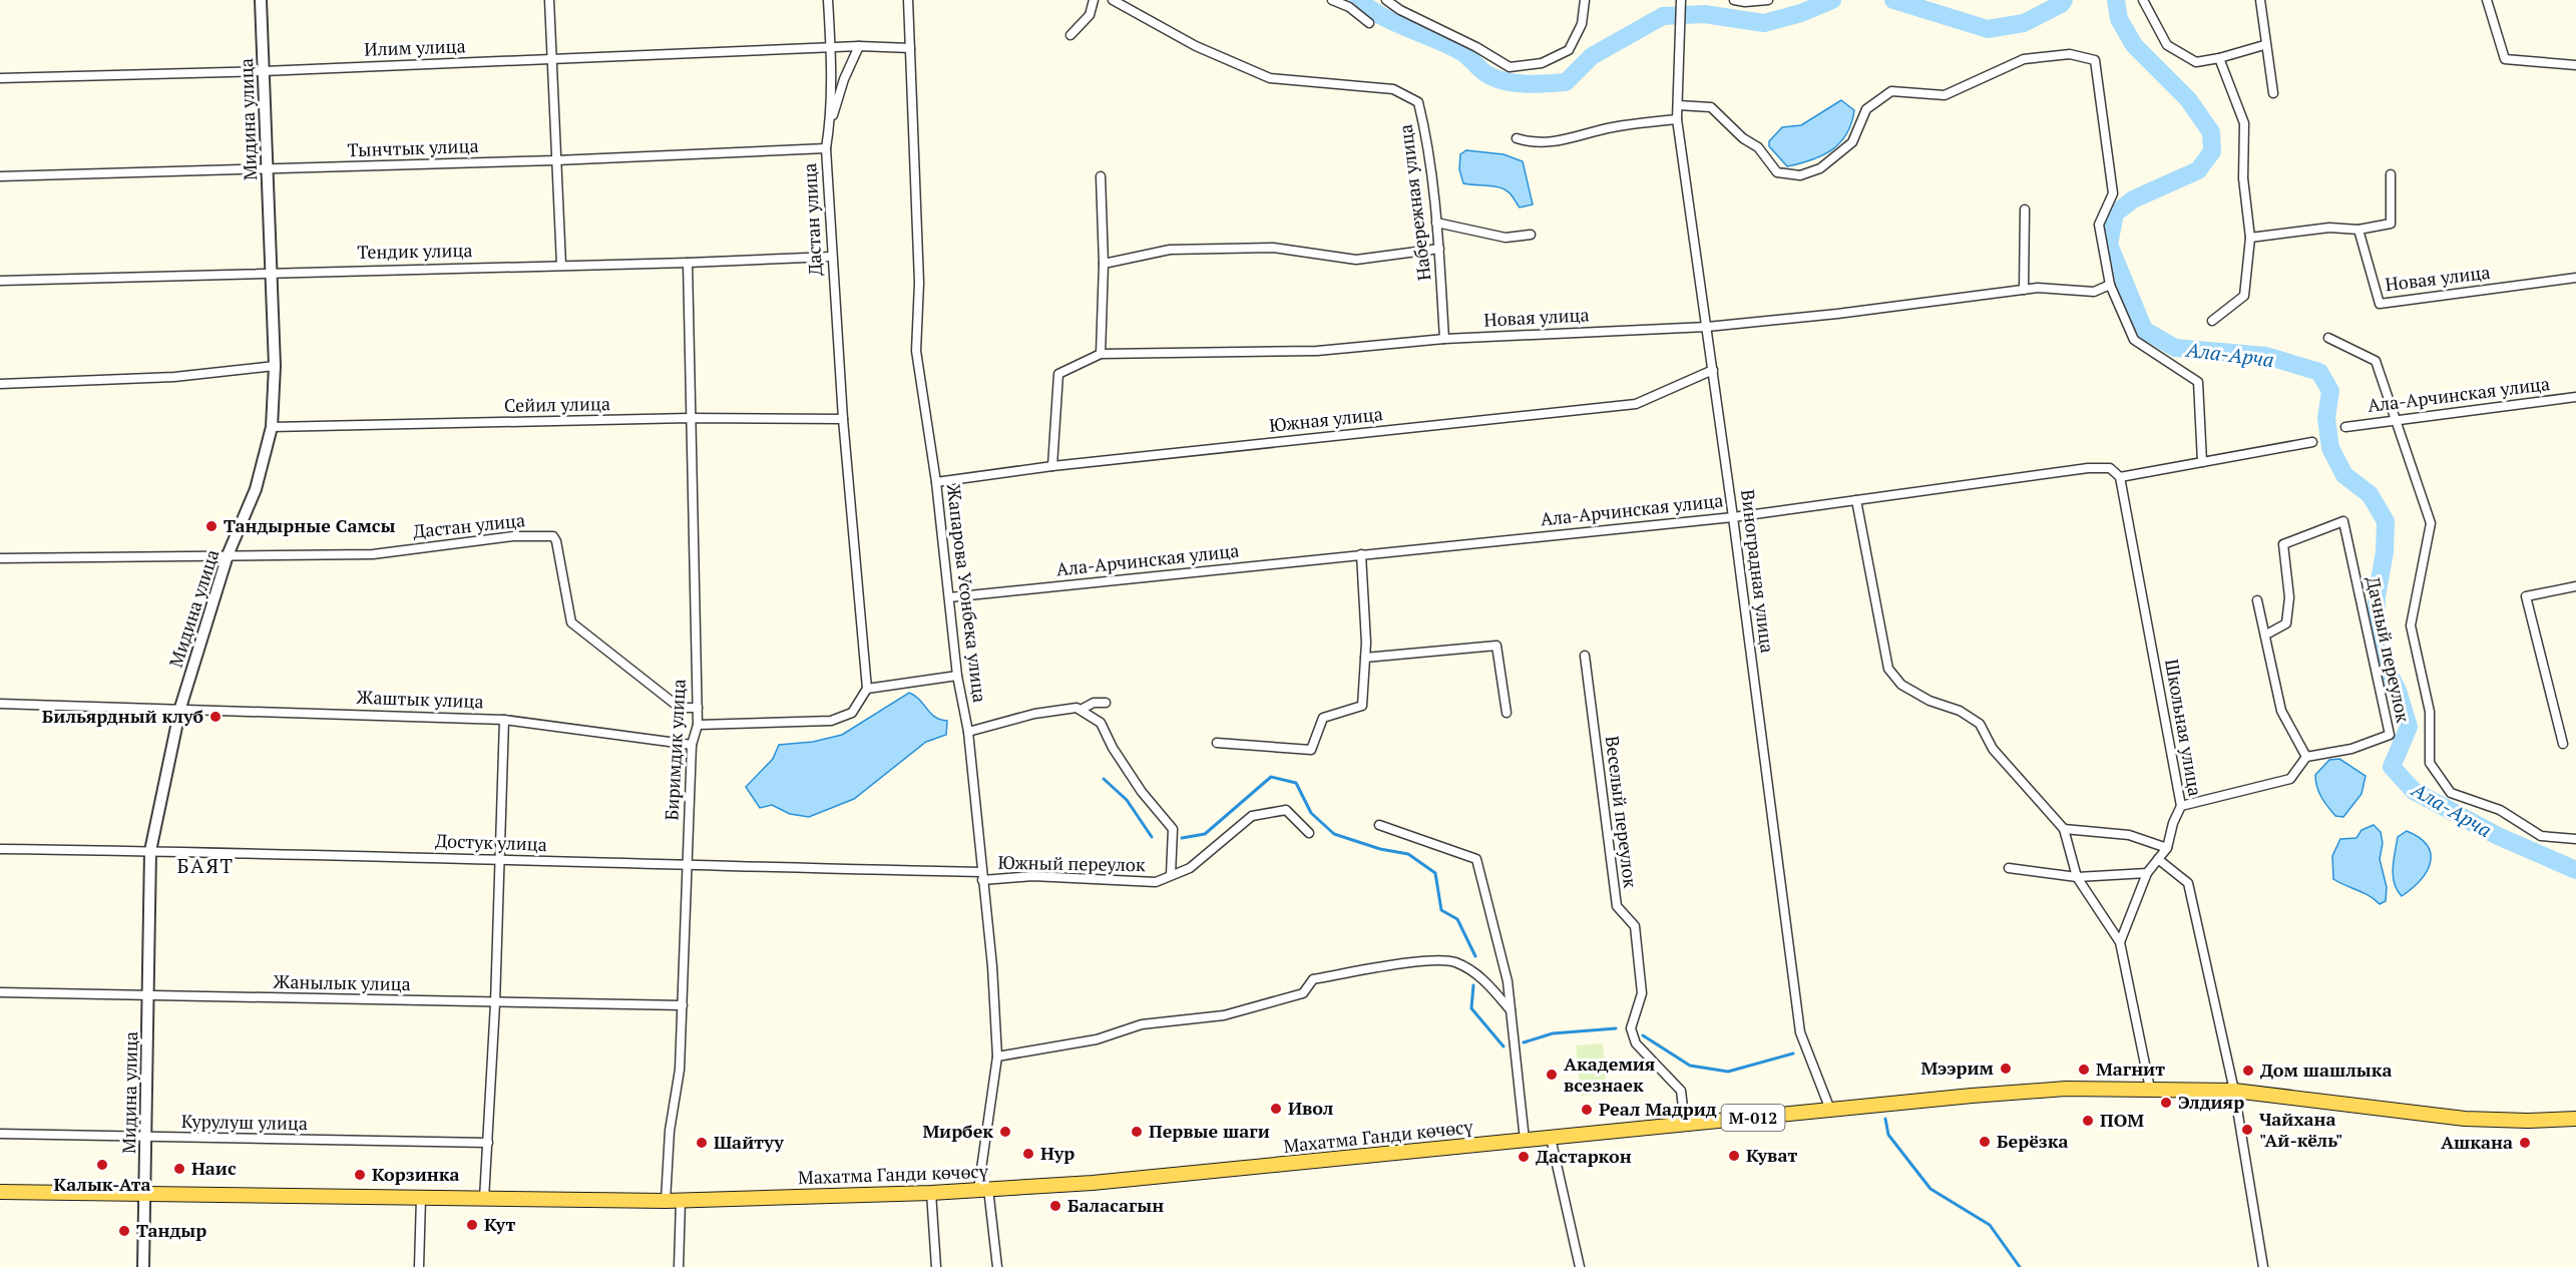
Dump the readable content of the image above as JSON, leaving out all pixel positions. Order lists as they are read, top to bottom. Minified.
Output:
{"streets":{"main road":["М-012","Махатма Ганди көчөсү"],"street":["Илим улица","Мидина улица","Тынчтык улица","Набережная улица","Дастан улица","Тендик улица","Новая улица","Ала-Арчинская улица","Сейил улица","Южная улица","Виноградная улица","Жапарова Усонбека улица","Дачный переулок","Жаштык улица","Школьная улица","Биримдик улица","Веселый переулок","Достук улица","Южный переулок","Жанылык улица","Курулуш улица"]},"crossings":[["Илим улица","Мидина улица"],["Илим улица","Дастан улица"],["Илим улица","Жапарова Усонбека улица"],["Мидина улица","Тынчтык улица"],["Мидина улица","Дастан улица"],["Мидина улица","Тендик улица"],["Мидина улица","Сейил улица"],["Мидина улица","Жаштык улица"],["Мидина улица","Достук улица"],["Мидина улица","Жанылык улица"],["Мидина улица","Курулуш улица"],["Мидина улица","Махатма Ганди көчөсү"],["Тынчтык улица","Дастан улица"],["Набережная улица","Новая улица"],["Дастан улица","Тендик улица"],["Дастан улица","Сейил улица"],["Дастан улица","Биримдик улица"],["Тендик улица","Биримдик улица"],["Новая улица","Южная улица"],["Новая улица","Виноградная улица"],["Ала-Арчинская улица","Виноградная улица"],["Ала-Арчинская улица","Жапарова Усонбека улица"],["Ала-Арчинская улица","Школьная улица"],["Сейил улица","Биримдик улица"],["Южная улица","Виноградная улица"],["Южная улица","Жапарова Усонбека улица"],["Виноградная улица","Махатма Ганди көчөсү"],["Жапарова Усонбека улица","Достук улица"],["Жапарова Усонбека улица","Южный переулок"],["Жапарова Усонбека улица","Махатма Ганди көчөсү"],["Жаштык улица","Достук улица"],["Жаштык улица","Жанылык улица"],["Жаштык улица","Курулуш улица"],["Жаштык улица","Махатма Ганди көчөсү"],["Биримдик улица","Достук улица"],["Биримдик улица","Жанылык улица"],["Биримдик улица","Махатма Ганди көчөсү"],["Веселый переулок","Махатма Ганди көчөсү"],["Достук улица","Южный переулок"]],"districts":["БАЯТ"],"water":["Ала-Арча"],"places":["Тандырные Самсы","Бильярдный клуб","Мээрим","Магнит","Дом шашлыка","Академия всезнаек","Элдияр","Ивол","Реал Мадрид","ПОМ","Чайхана \"Ай-кёль\"","Мирбек","Первые шаги","Берёзка","Шайтуу","Ашкана","Нур","Куват","Дастаркон","Калык-Ата","Наис","Корзинка","Баласагын","Кут","Тандыр"]}
